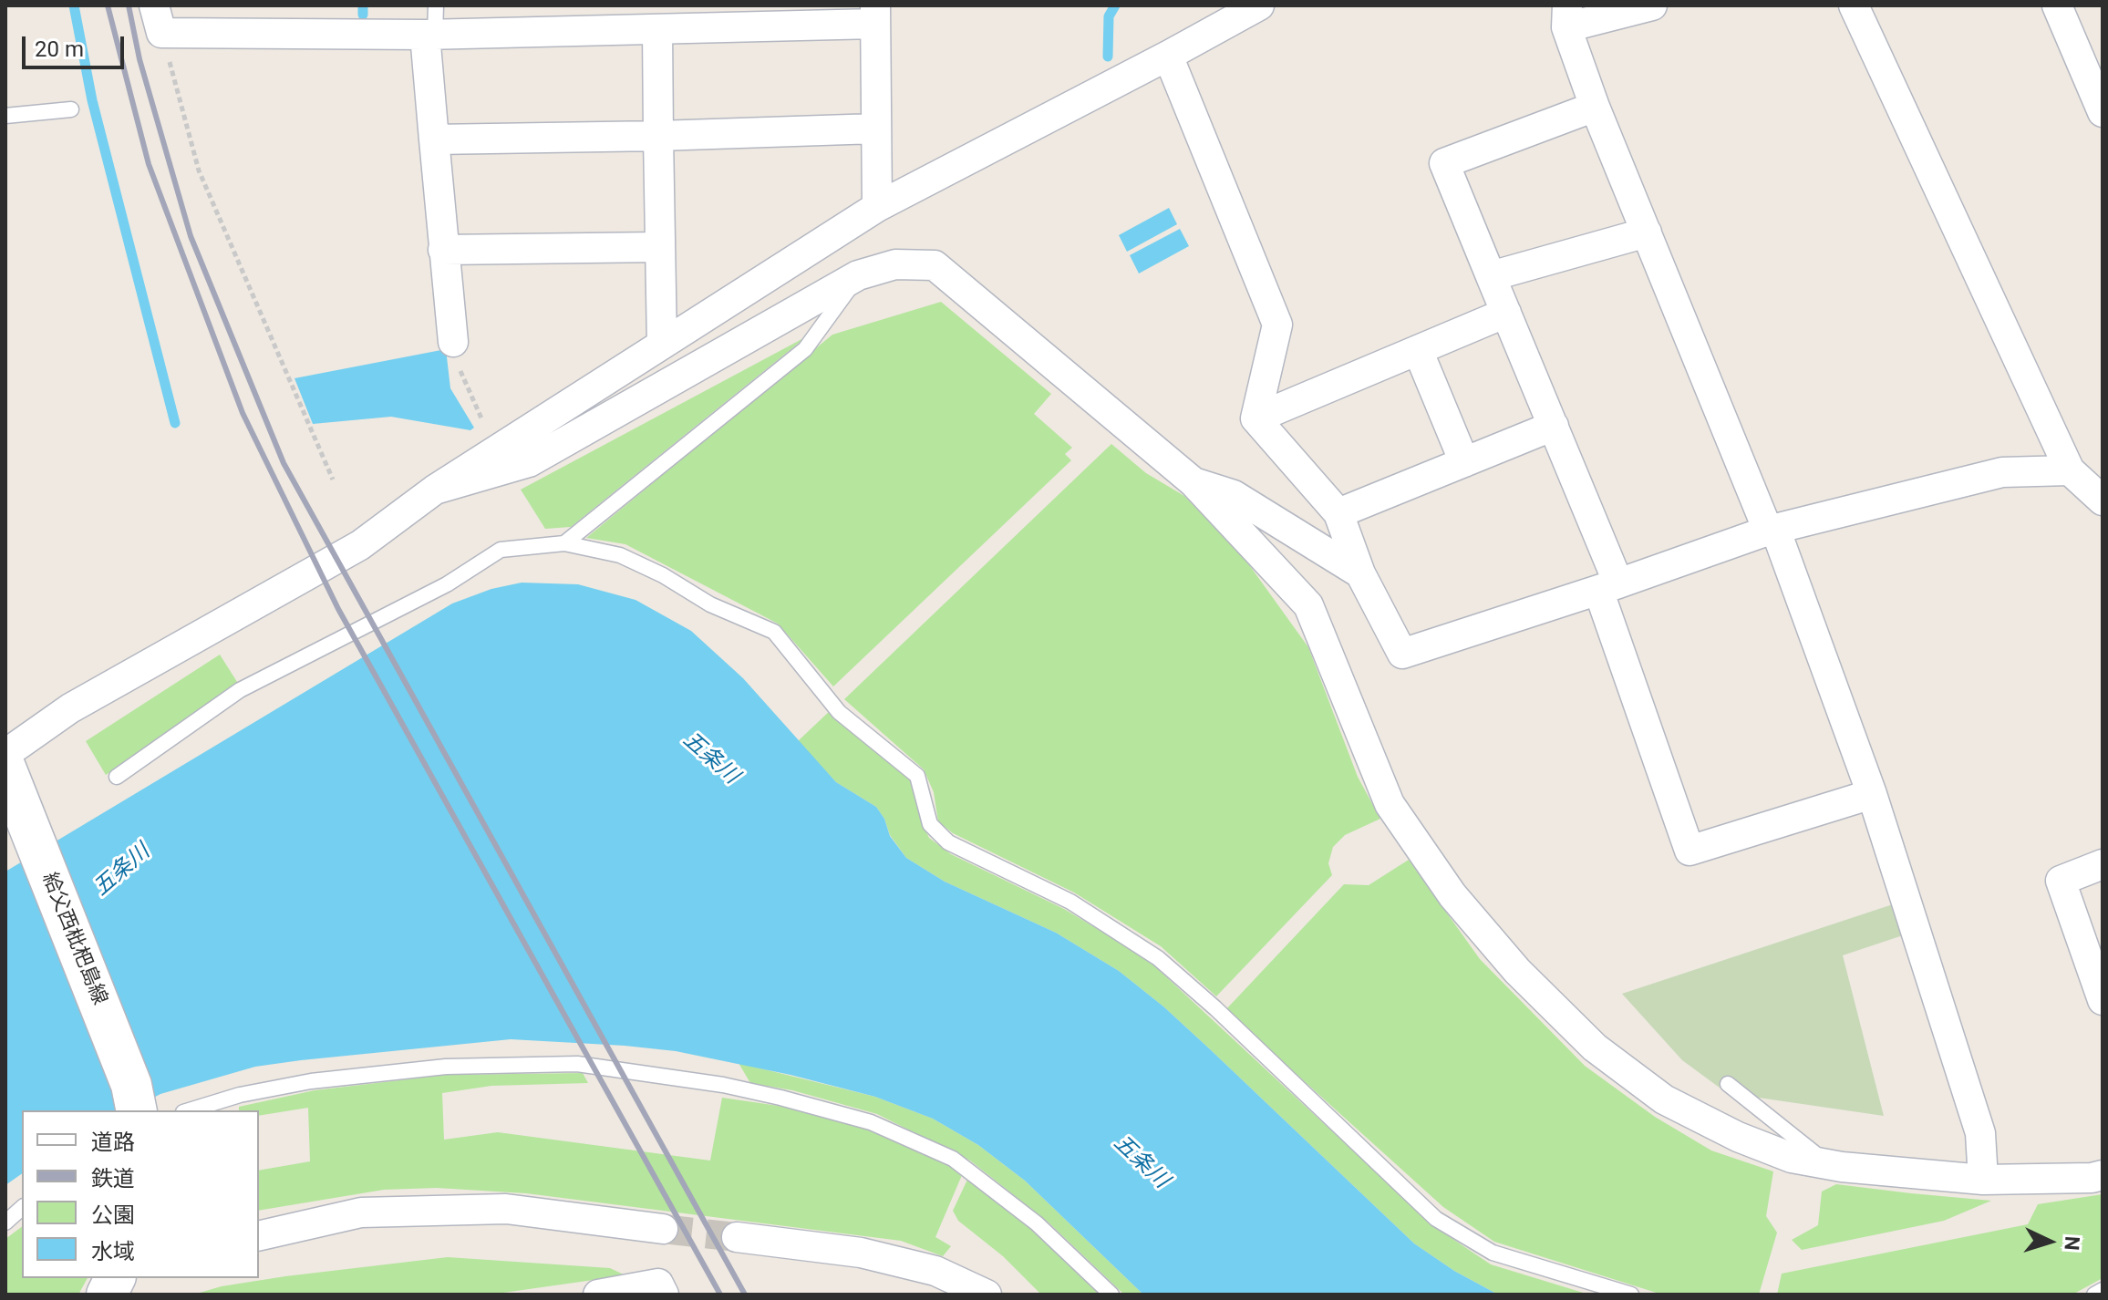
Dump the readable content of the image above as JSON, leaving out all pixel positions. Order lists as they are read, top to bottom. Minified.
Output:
{"streets":{"main road":["給父西枇杷島線"]},"water":["五条川"],"legend":["道路","鉄道","公園","水域"],"scale_bar":"20 m","north":"right"}
